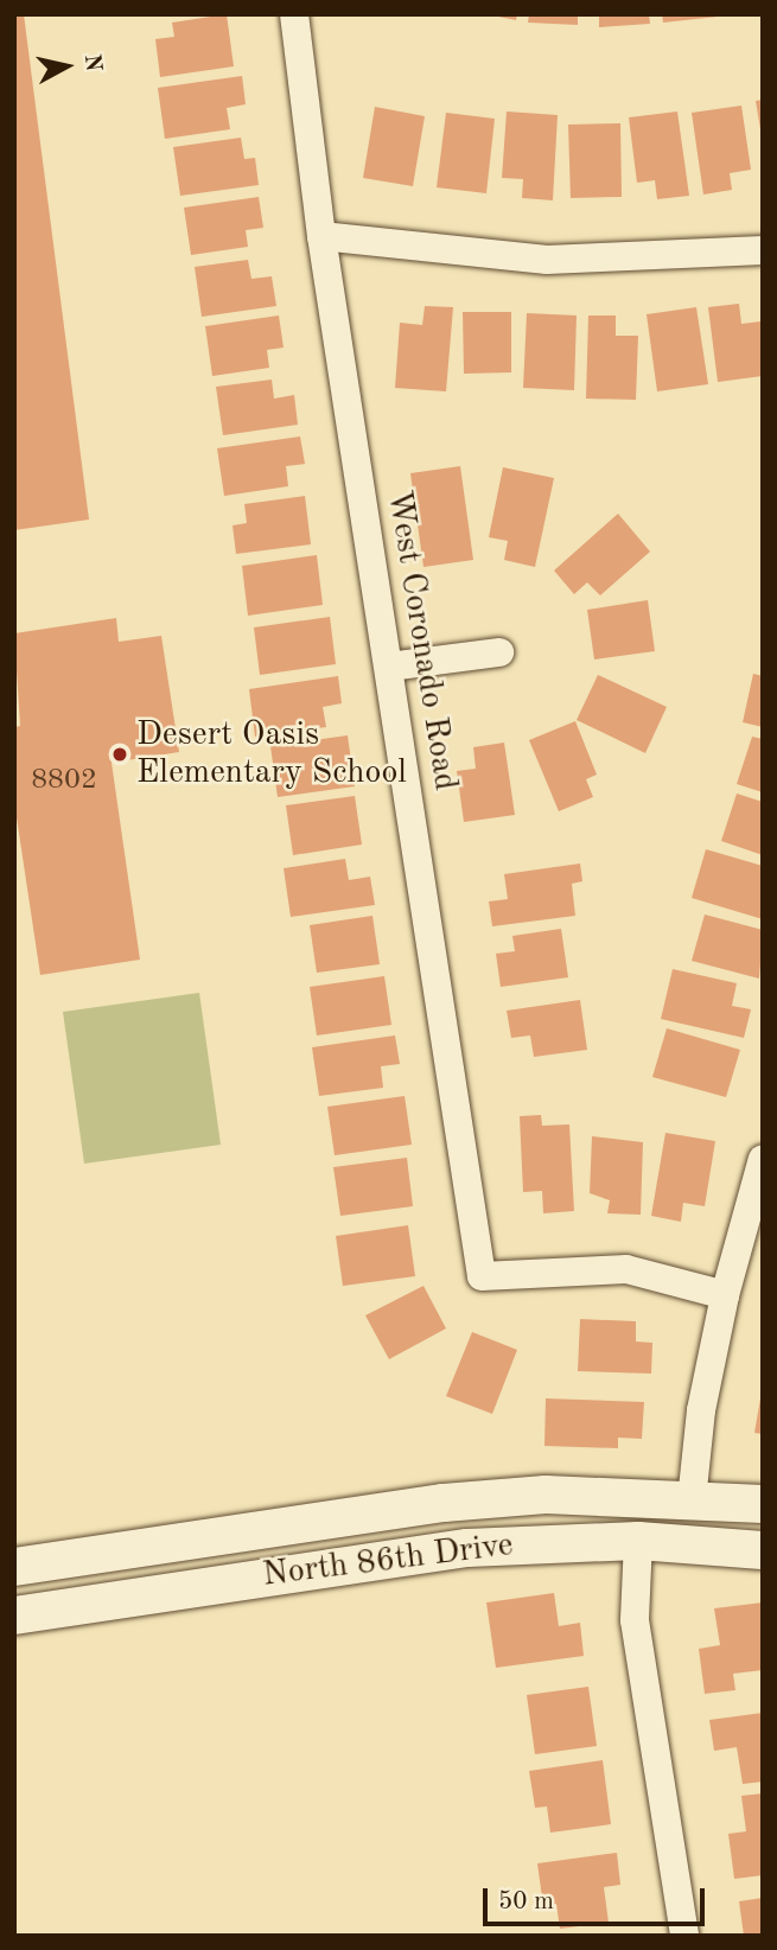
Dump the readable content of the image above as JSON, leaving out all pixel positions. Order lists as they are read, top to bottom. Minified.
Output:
{"streets":{"street":["West Coronado Road","North 86th Drive"]},"places":["Desert Oasis Elementary School"],"house_numbers":["8802"],"scale_bar":"50 m","north":"right"}
